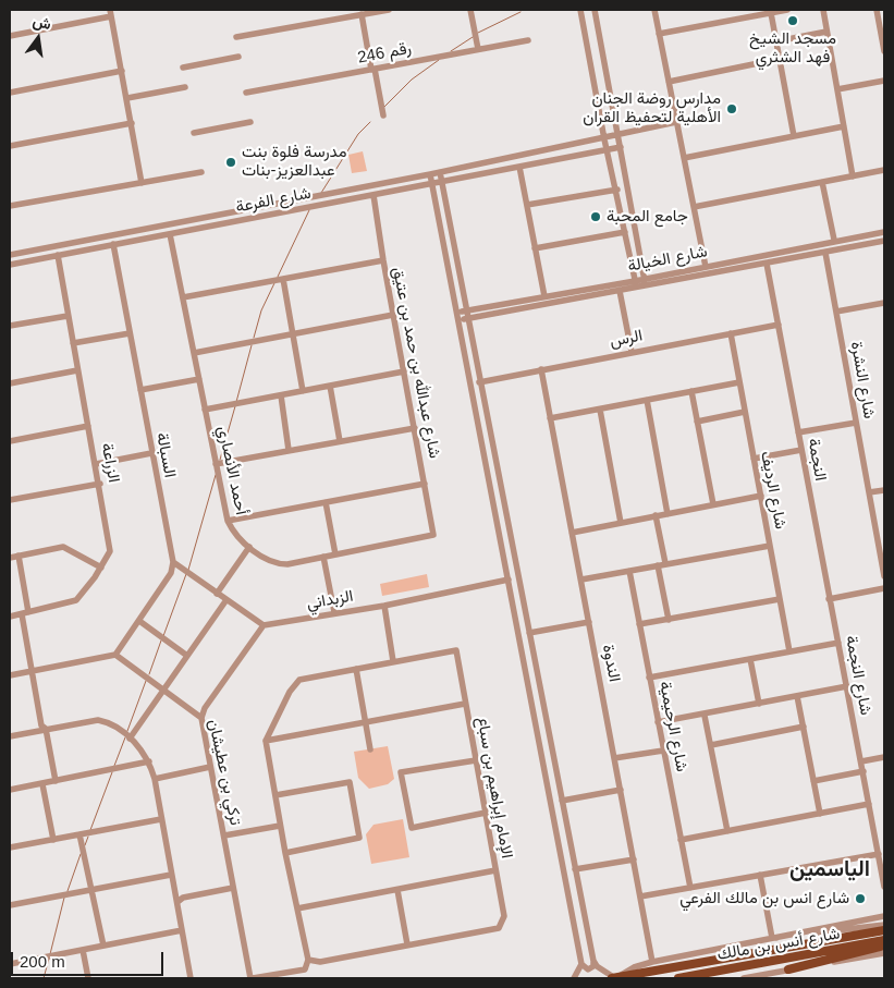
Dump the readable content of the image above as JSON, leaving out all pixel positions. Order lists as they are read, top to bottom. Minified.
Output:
{"streets":{"main road":["شارع أنس بن مالك"],"street":["رقم 246","شارع الفرعة","شارع الخيالة","الرس","شارع عبدالله بن حمد بن عتيق","شارع النشرة","السبالة","النجمة","الزراعة","أحمد الأنصاري","شارع الرديف","الزبداني","الندوة","شارع النجمة","شارع الرحيمية","تركي بن عطيشان","الإمام إبراهيم بن سباع"]},"crossings":[["شارع الفرعة","شارع عبدالله بن حمد بن عتيق"],["شارع الفرعة","السبالة"],["شارع الفرعة","الزراعة"],["شارع الفرعة","أحمد الأنصاري"],["شارع الخيالة","شارع النشرة"],["شارع الخيالة","النجمة"],["الرس","النجمة"],["الرس","شارع الرديف"],["الرس","الندوة"],["شارع عبدالله بن حمد بن عتيق","أحمد الأنصاري"],["النجمة","شارع النجمة"]],"districts":["الياسمين"],"places":["مسجد الشيخ فهد الشثري","مدارس روضة الجنان الأهلية لتحفيظ القران","مدرسة فلوة بنت عبدالعزيز-بنات","جامع المحبة","شارع انس بن مالك الفرعي"],"scale_bar":"200 m","north":"top"}
